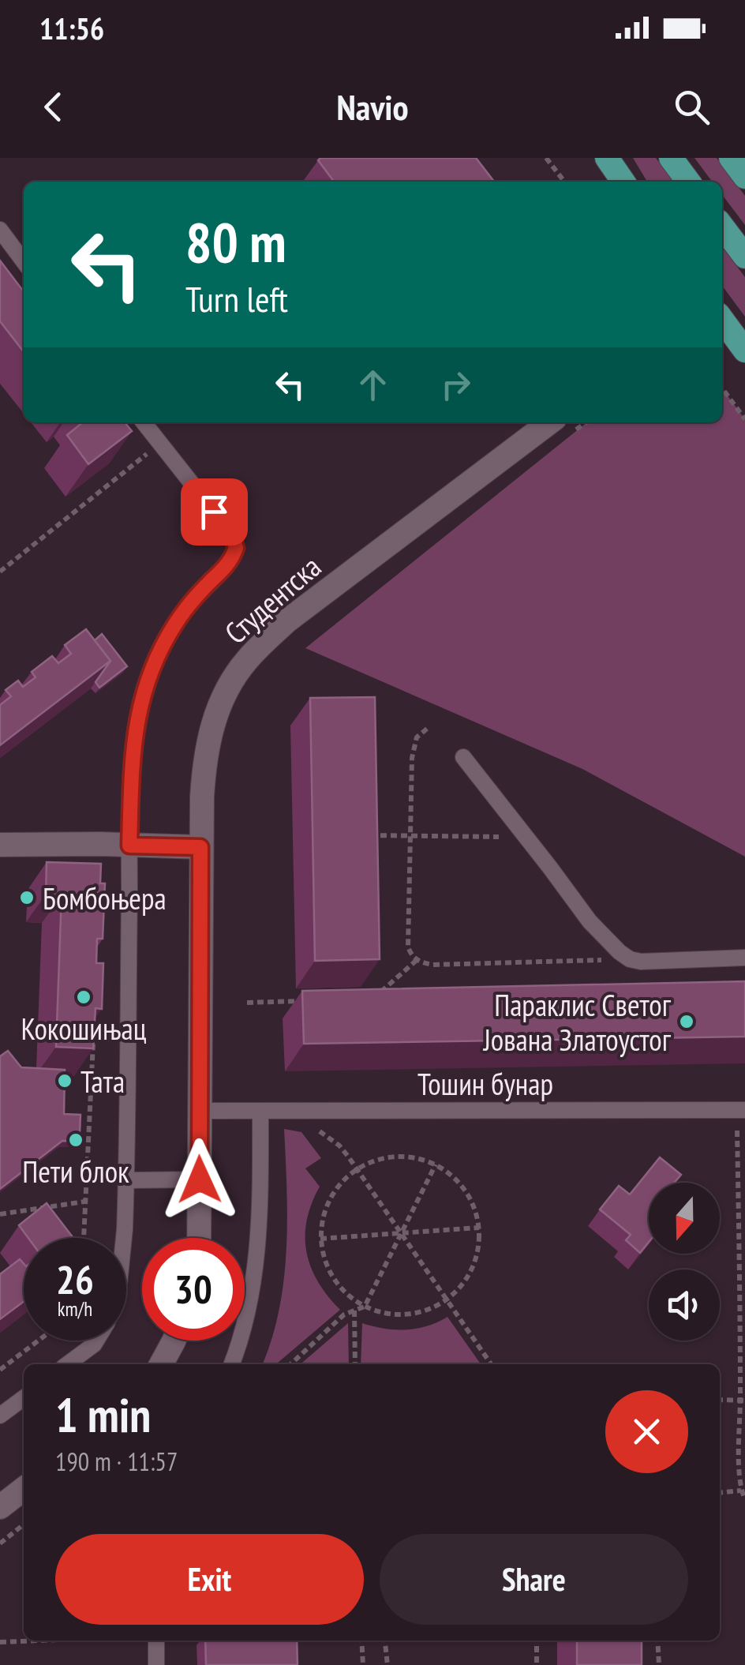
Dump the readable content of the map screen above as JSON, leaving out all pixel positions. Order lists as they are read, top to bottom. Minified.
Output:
{"streets":{"street":["Студентска"],"lane":["Тошин бунар"]},"crossings":[["Студентска","Тошин бунар"]],"places":["Бомбоњера","Кокошињац","Параклис Светог Јована Златоустог","Тата","Пети блок"],"north":"bottom","page":{"status":"11:56","header":"Navio","turn":["80 m","Turn left"],"speed":"26 km/h","limit":"30","heading":["1 min","190 m · 11:57"],"buttons":["Exit","Share"]}}
